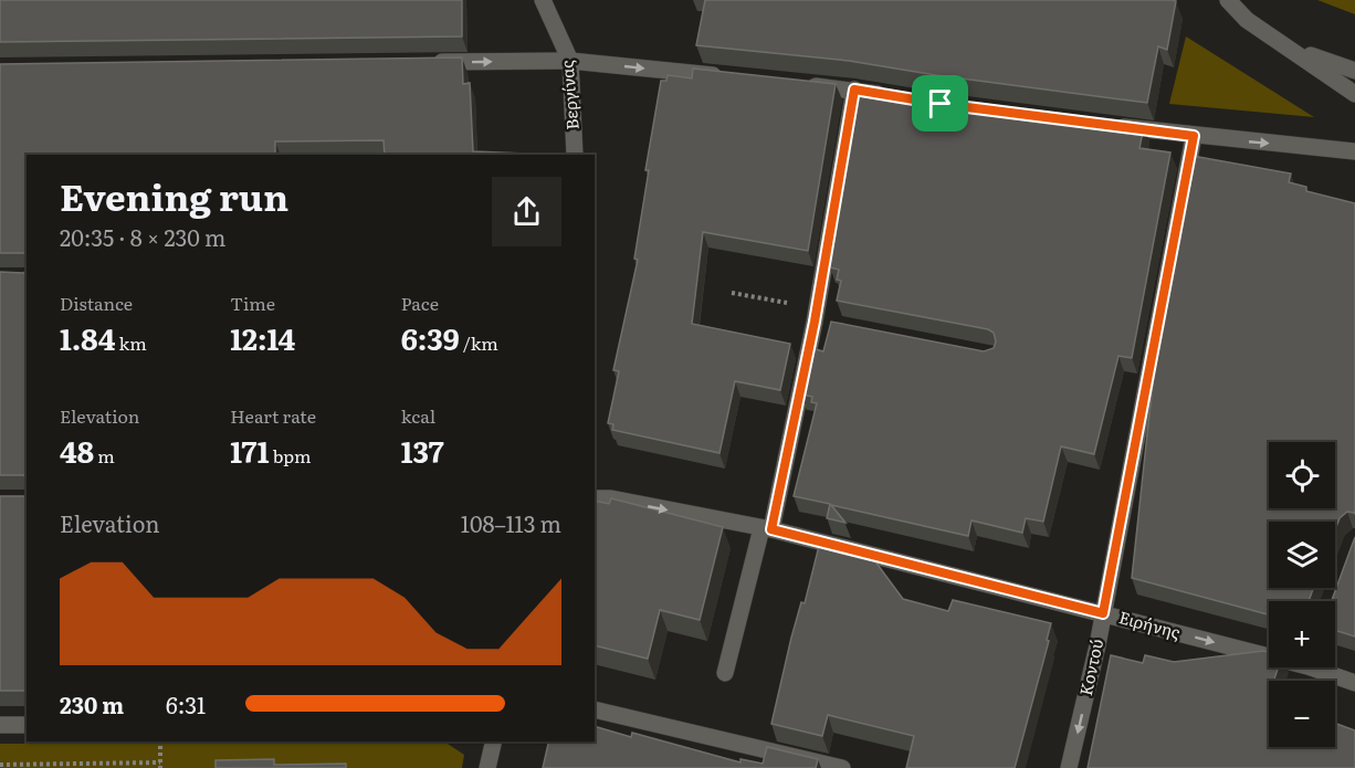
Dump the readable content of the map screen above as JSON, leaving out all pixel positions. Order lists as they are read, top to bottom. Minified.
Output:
{"streets":{"street":["Βεργίνας","Ειρήνης","Κοντού"]},"crossings":[["Ειρήνης","Κοντού"]],"one_way":["Ειρήνης"],"page":{"heading":["Evening run","20:35 · 8 × 230 m"],"stats":[["Distance","1.84 km"],["Time","12:14"],["Pace","6:39 /km"],["Elevation","48 m"],["Heart rate","171 bpm"],["kcal","137"]],"map_buttons":["+","−"],"chart":["Elevation","108–113 m"],"list":[{"name":"230 m","note":"6:31"}]}}
